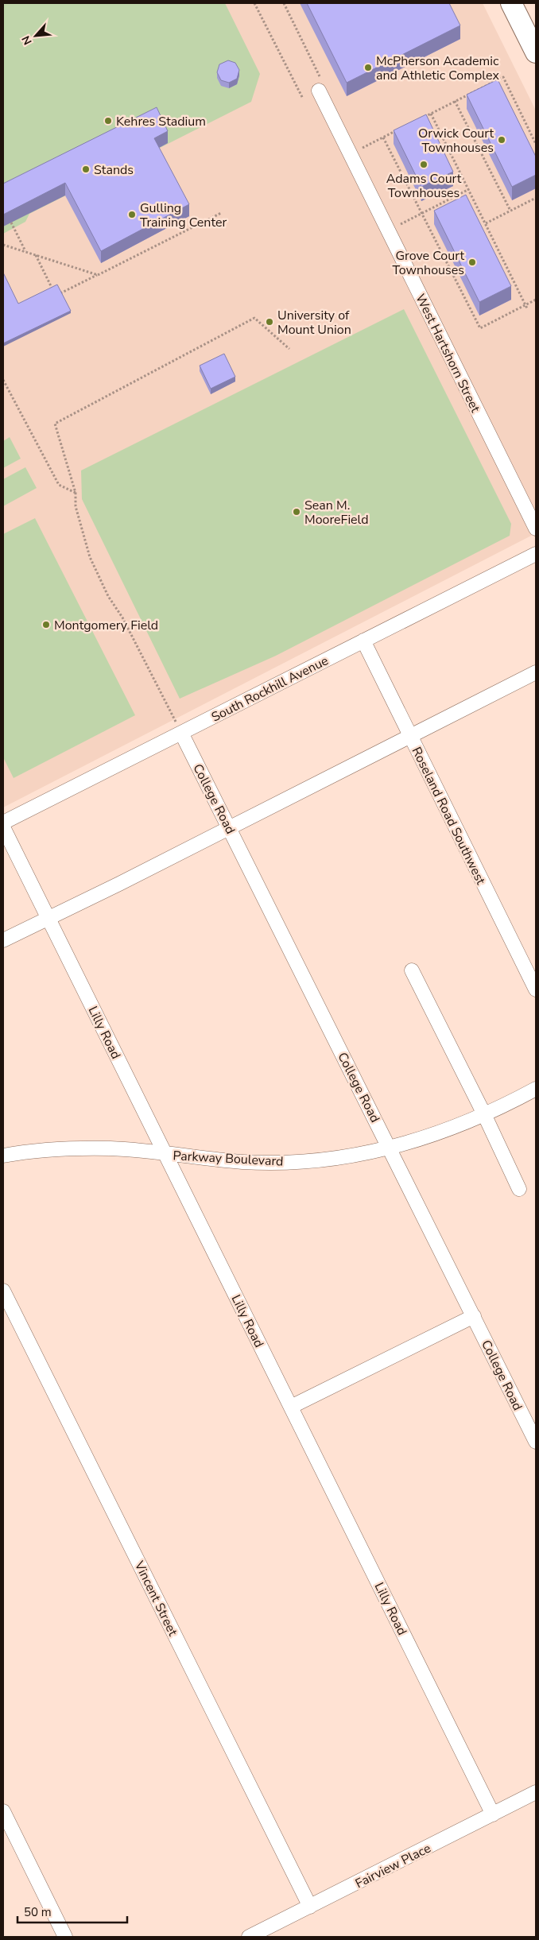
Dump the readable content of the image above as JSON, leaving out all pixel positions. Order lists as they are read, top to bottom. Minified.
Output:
{"streets":{"street":["West Hartshorn Street","South Rockhill Avenue","College Road","Roseland Road Southwest","Lilly Road","Parkway Boulevard","Vincent Street","Fairview Place"]},"crossings":[["South Rockhill Avenue","College Road"],["South Rockhill Avenue","Roseland Road Southwest"],["College Road","Parkway Boulevard"],["Lilly Road","Parkway Boulevard"],["Lilly Road","Fairview Place"],["Vincent Street","Fairview Place"]],"places":["McPherson Academic and Athletic Complex","Kehres Stadium","Orwick Court Townhouses","Adams Court Townhouses","Stands","Gulling Training Center","Grove Court Townhouses","University of Mount Union","Sean M. MooreField","Montgomery Field"],"scale_bar":"50 m","north":"bottom left"}
